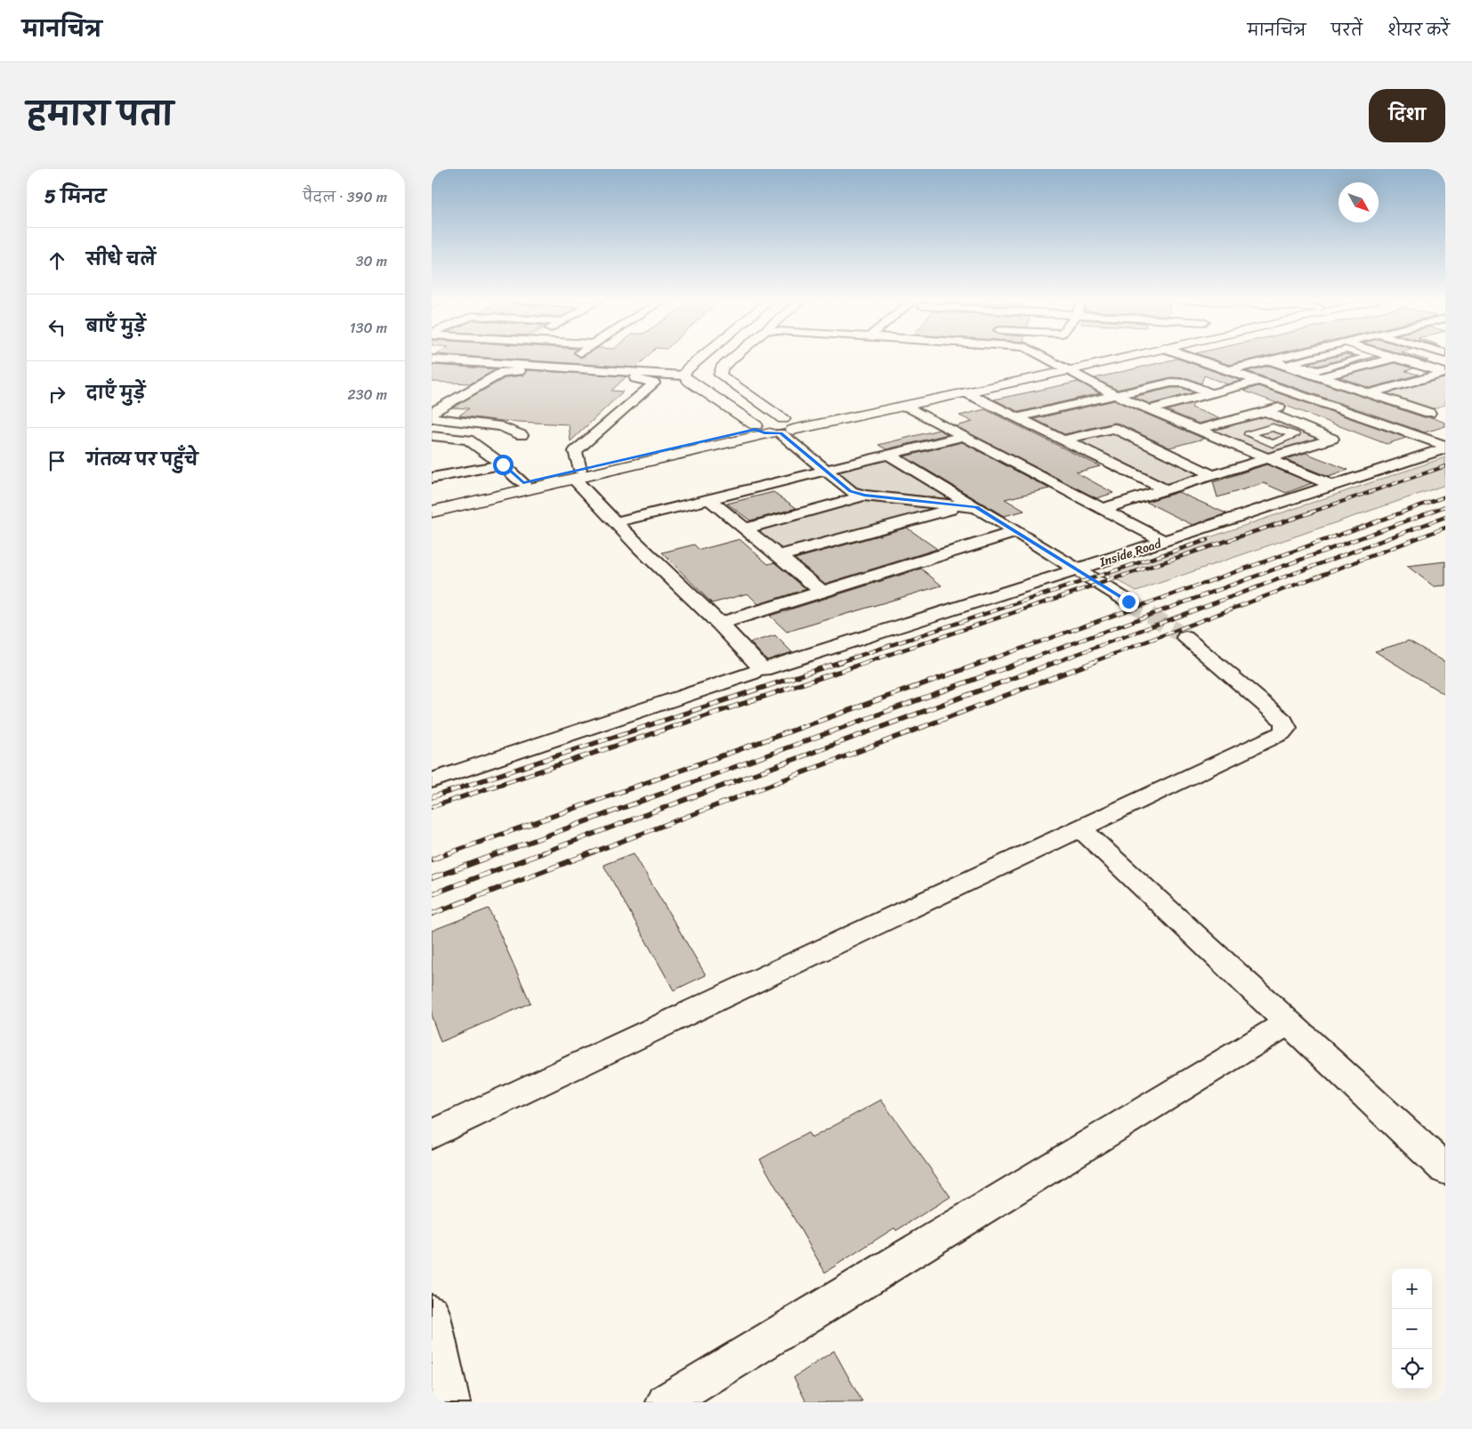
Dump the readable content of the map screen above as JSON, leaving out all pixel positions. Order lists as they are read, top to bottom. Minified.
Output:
{"streets":{"street":["Inside Road"]},"north":"bottom right","page":{"header":"मानचित्र","nav":["मानचित्र","परतें","शेयर करें"],"title":"हमारा पता","buttons":"दिशा","heading":["5 मिनट","पैदल · 390 m"],"list":[["सीधे चलें","30 m"],["बाएँ मुड़ें","130 m"],["दाएँ मुड़ें","230 m"],"गंतव्य पर पहुँचे"],"map_buttons":["+","−"]}}
